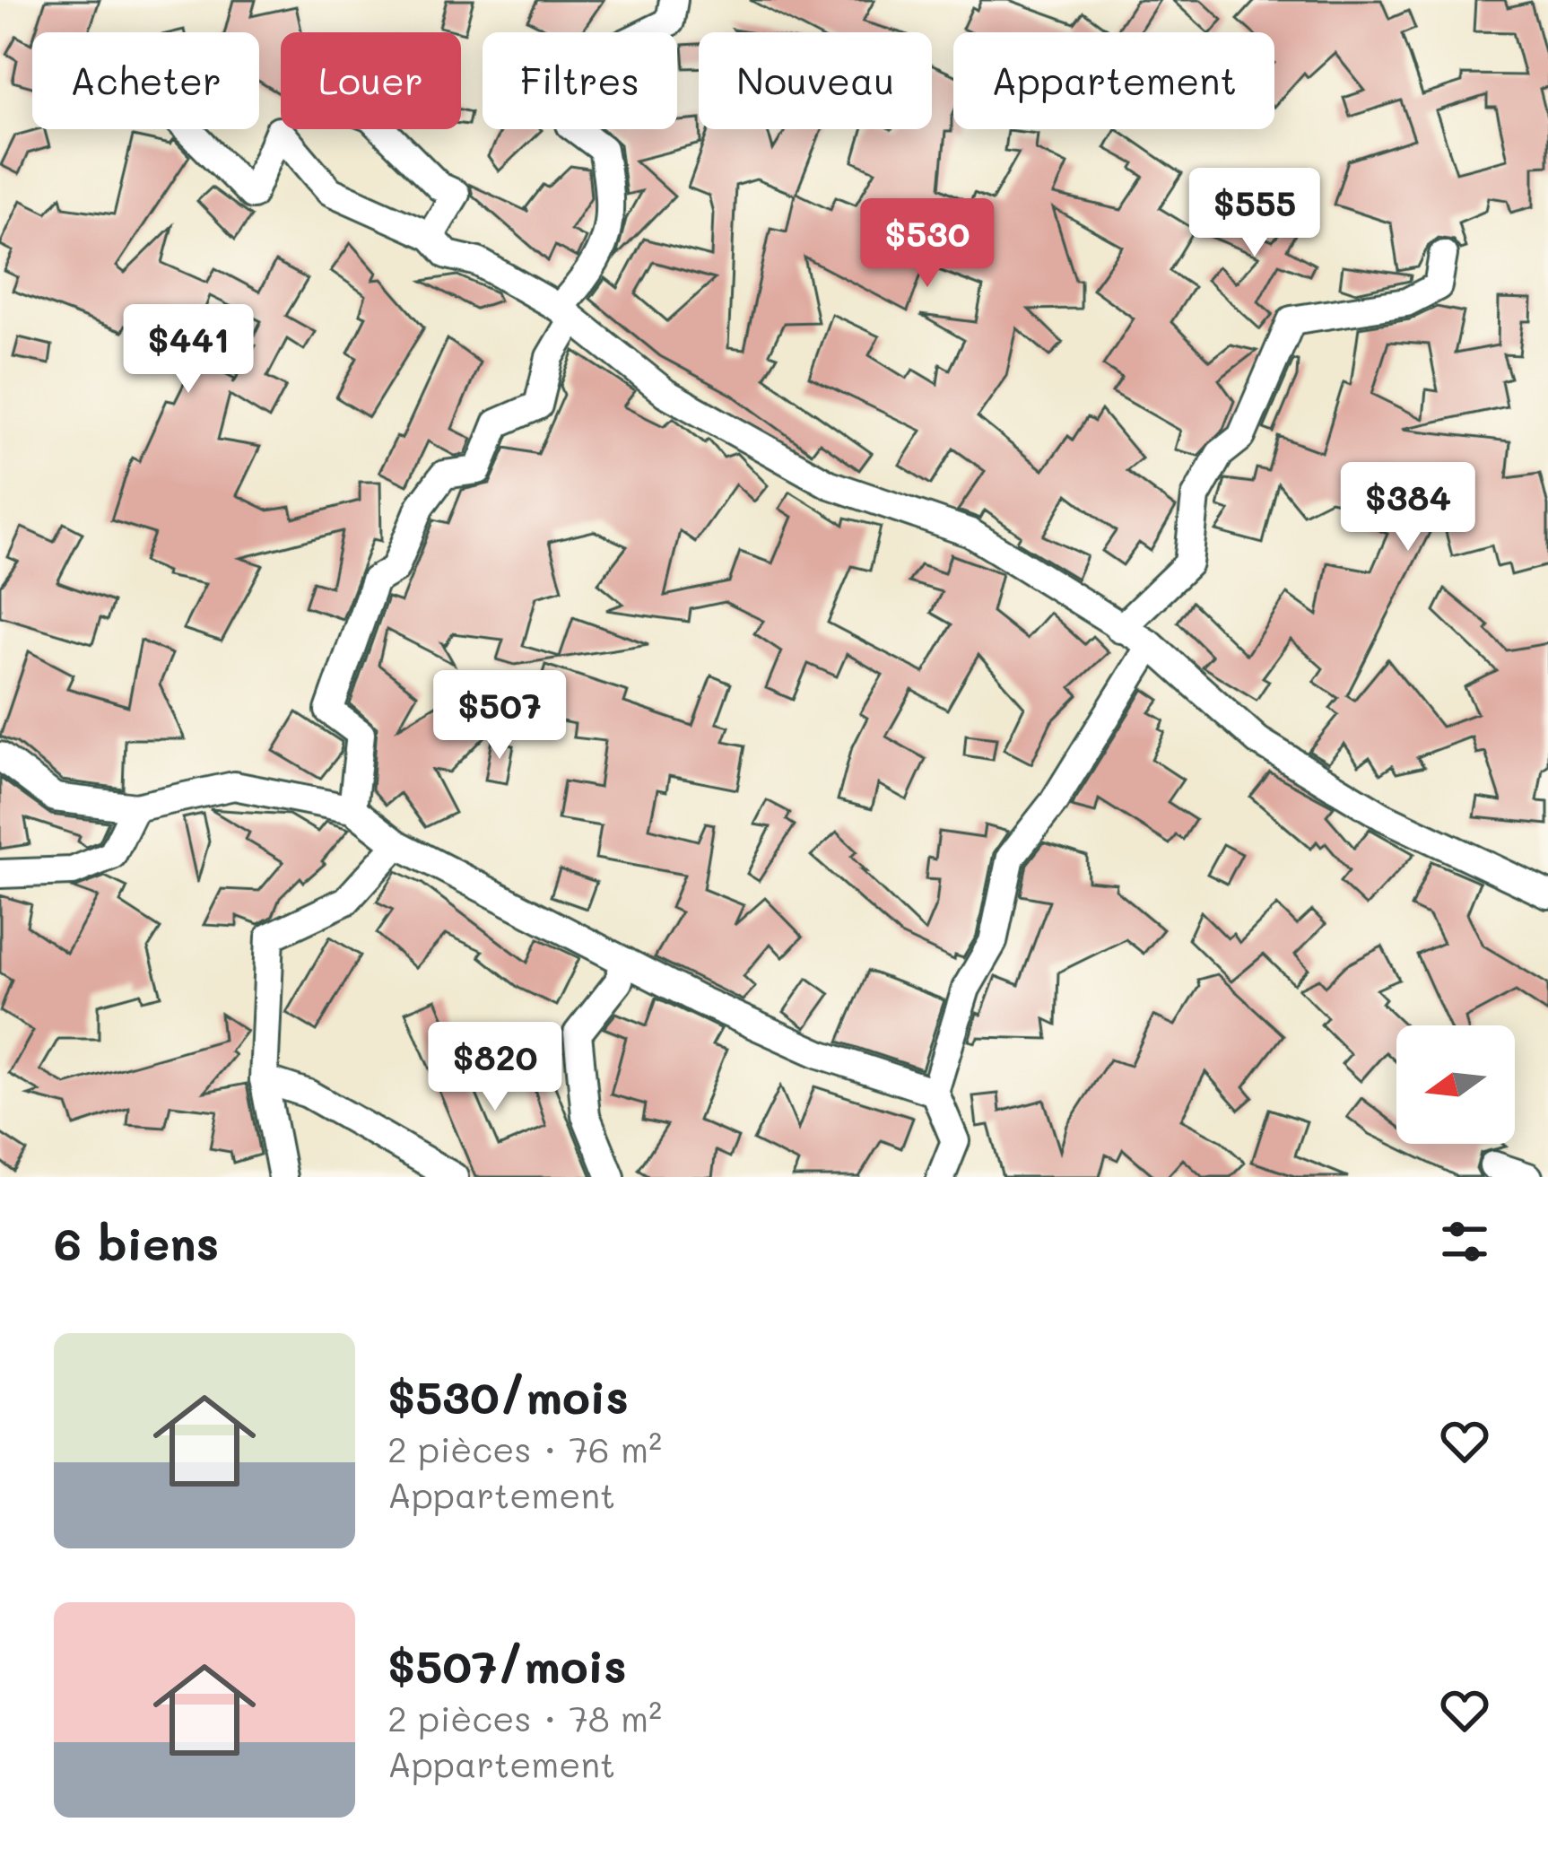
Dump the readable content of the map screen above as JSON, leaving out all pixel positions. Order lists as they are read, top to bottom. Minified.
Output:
{"north":"left","page":{"chip":["Acheter","Louer","Filtres","Nouveau","Appartement"],"price":["$555","$530","$441","$384","$507","$820"],"heading":"6 biens","list":[{"name":"$530/mois","note":"2 pièces · 76 m² · Appartement"},{"name":"$507/mois","note":"2 pièces · 78 m² · Appartement"}]}}
